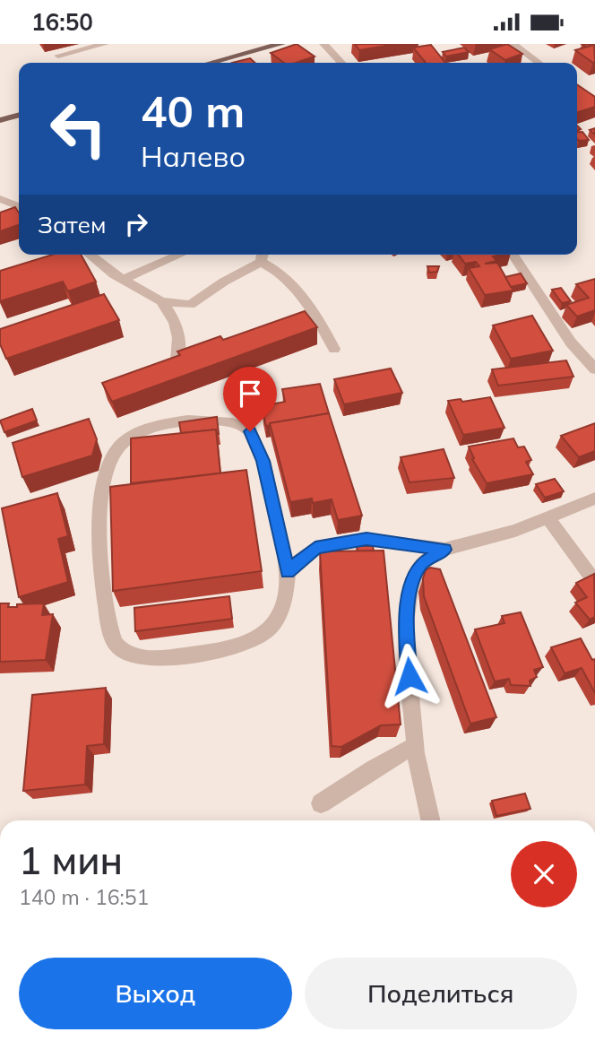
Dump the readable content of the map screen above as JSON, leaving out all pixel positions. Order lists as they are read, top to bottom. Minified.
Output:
{"page":{"status":"16:50","turn":["40 m","Налево"],"then":"Затем","heading":["1 мин","140 m · 16:51"],"buttons":["Выход","Поделиться"]}}
